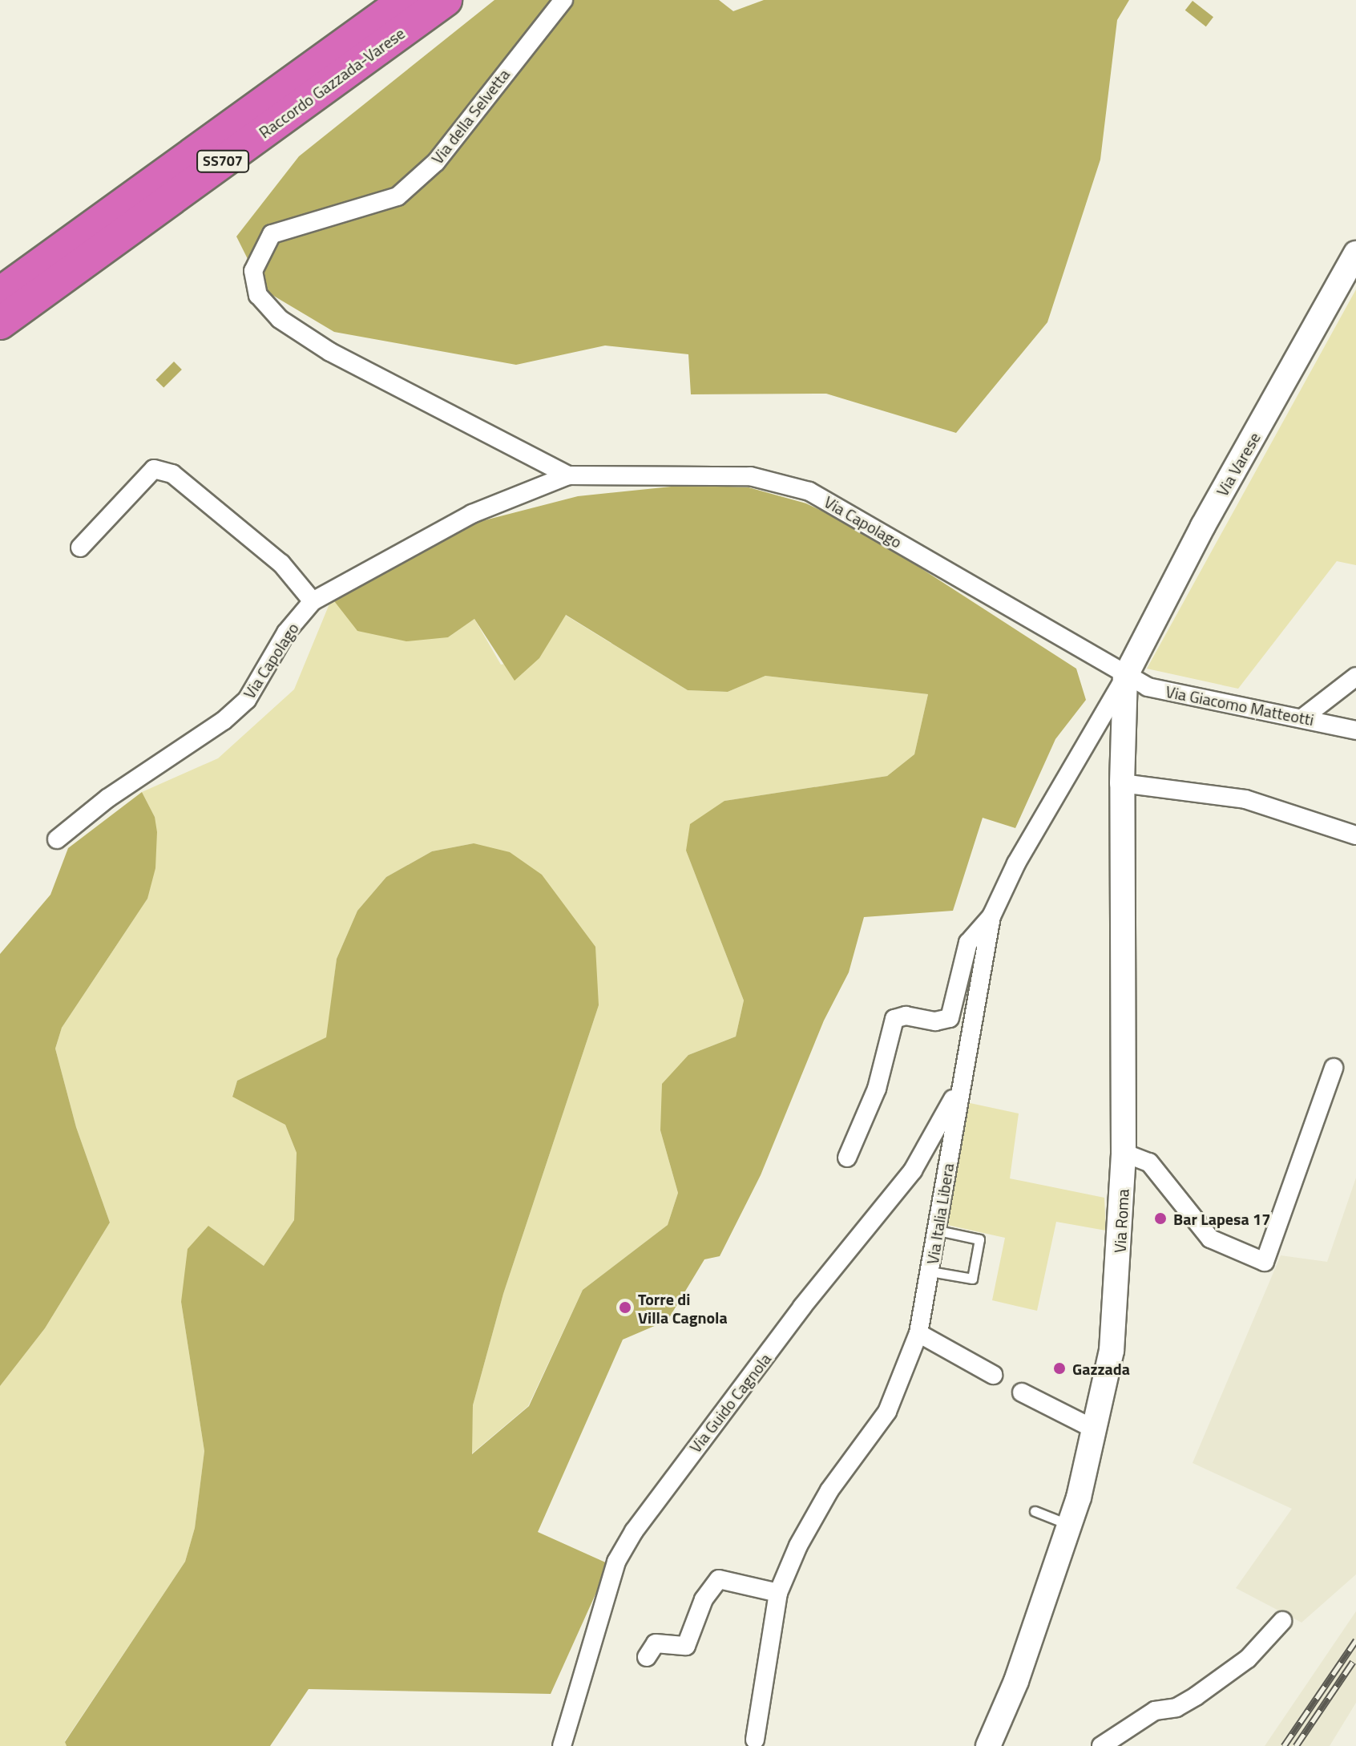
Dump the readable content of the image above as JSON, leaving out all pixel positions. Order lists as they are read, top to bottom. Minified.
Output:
{"streets":{"highway":["Raccordo Gazzada-Varese","SS707"],"main road":["Via Varese","Via Roma"],"street":["Via della Selvetta","Via Capolago","Via Giacomo Matteotti","Via Italia Libera","Via Guido Cagnola"]},"crossings":[["Via della Selvetta","Via Capolago"],["Via Varese","Via Capolago"],["Via Varese","Via Giacomo Matteotti"],["Via Varese","Via Italia Libera"],["Via Varese","Via Roma"],["Via Capolago","Via Giacomo Matteotti"],["Via Capolago","Via Italia Libera"],["Via Capolago","Via Roma"],["Via Giacomo Matteotti","Via Italia Libera"],["Via Giacomo Matteotti","Via Roma"],["Via Italia Libera","Via Roma"],["Via Italia Libera","Via Guido Cagnola"]],"places":["Bar Lapesa 17","Torre di Villa Cagnola","Gazzada"]}
